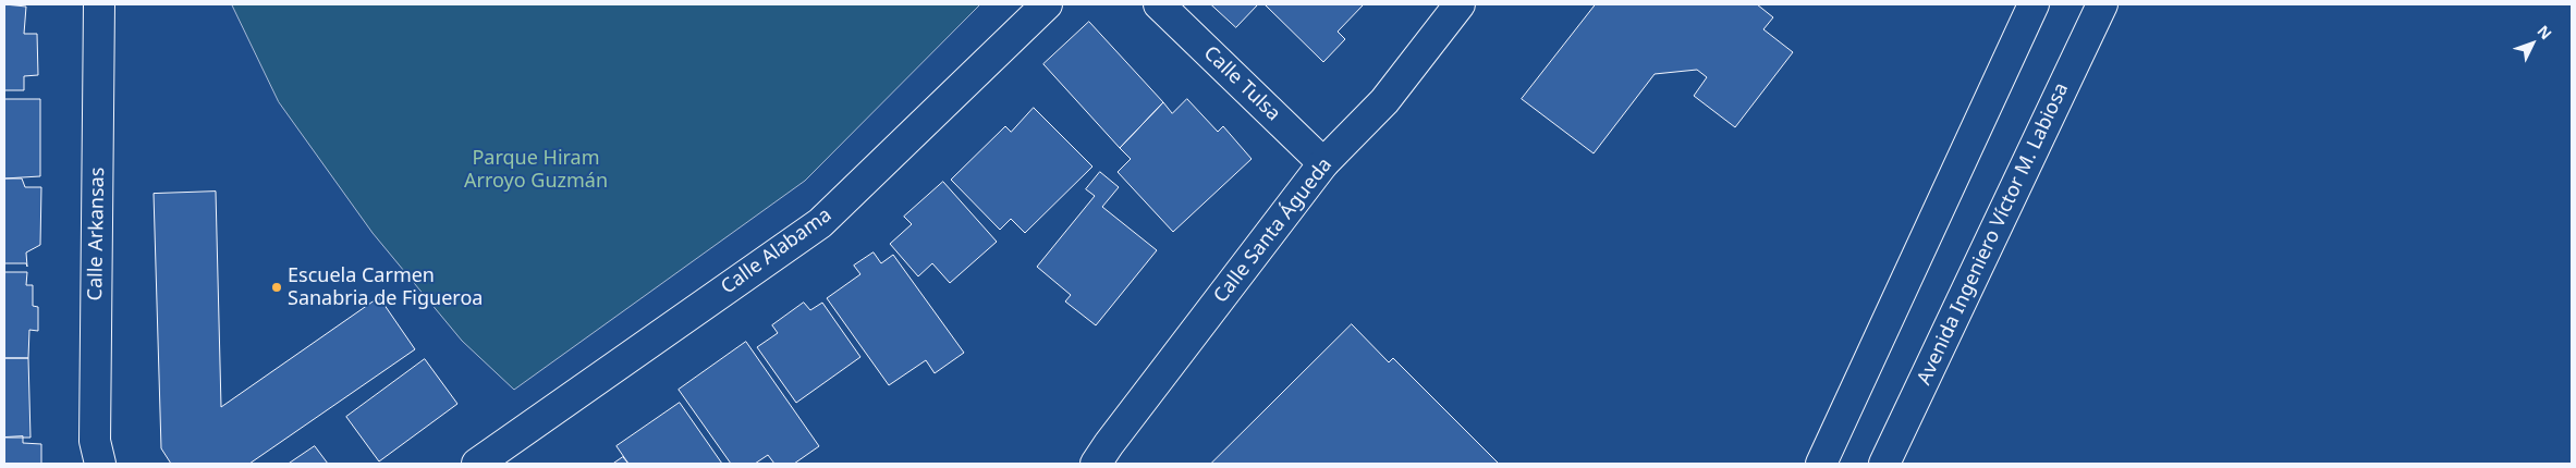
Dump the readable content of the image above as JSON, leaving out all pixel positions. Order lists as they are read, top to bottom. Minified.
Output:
{"streets":{"street":["Calle Tulsa","Calle Santa Águeda","Calle Arkansas","Avenida Ingeniero Víctor M. Labiosa","Calle Alabama"]},"crossings":[["Calle Tulsa","Calle Santa Águeda"]],"parks":["Parque Hiram Arroyo Guzmán"],"places":["Escuela Carmen Sanabria de Figueroa"],"north":"top right"}
